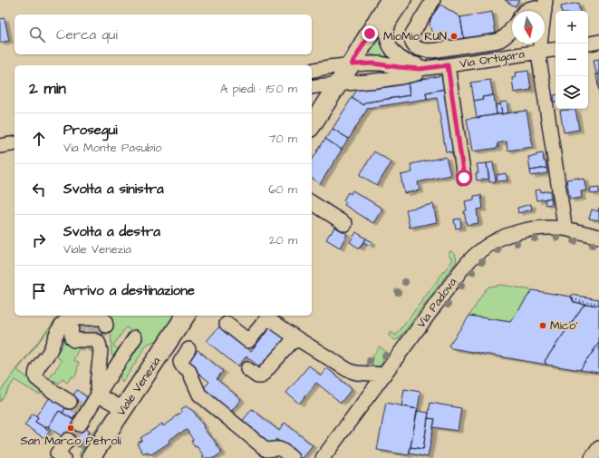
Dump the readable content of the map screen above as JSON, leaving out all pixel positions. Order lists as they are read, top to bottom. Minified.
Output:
{"streets":{"main road":["Viale Venezia"],"street":["Via Ortigara","Via Padova"]},"places":["MioMio RUN","Mico'","San Marco Petroli"],"north":"bottom","page":{"map_buttons":["+","−"],"search":"Cerca qui","heading":["2 min","A piedi · 150 m"],"list":[["Prosegui","Via Monte Pasubio","70 m"],["Svolta a sinistra","60 m"],["Svolta a destra","Viale Venezia","20 m"],"Arrivo a destinazione"]}}
